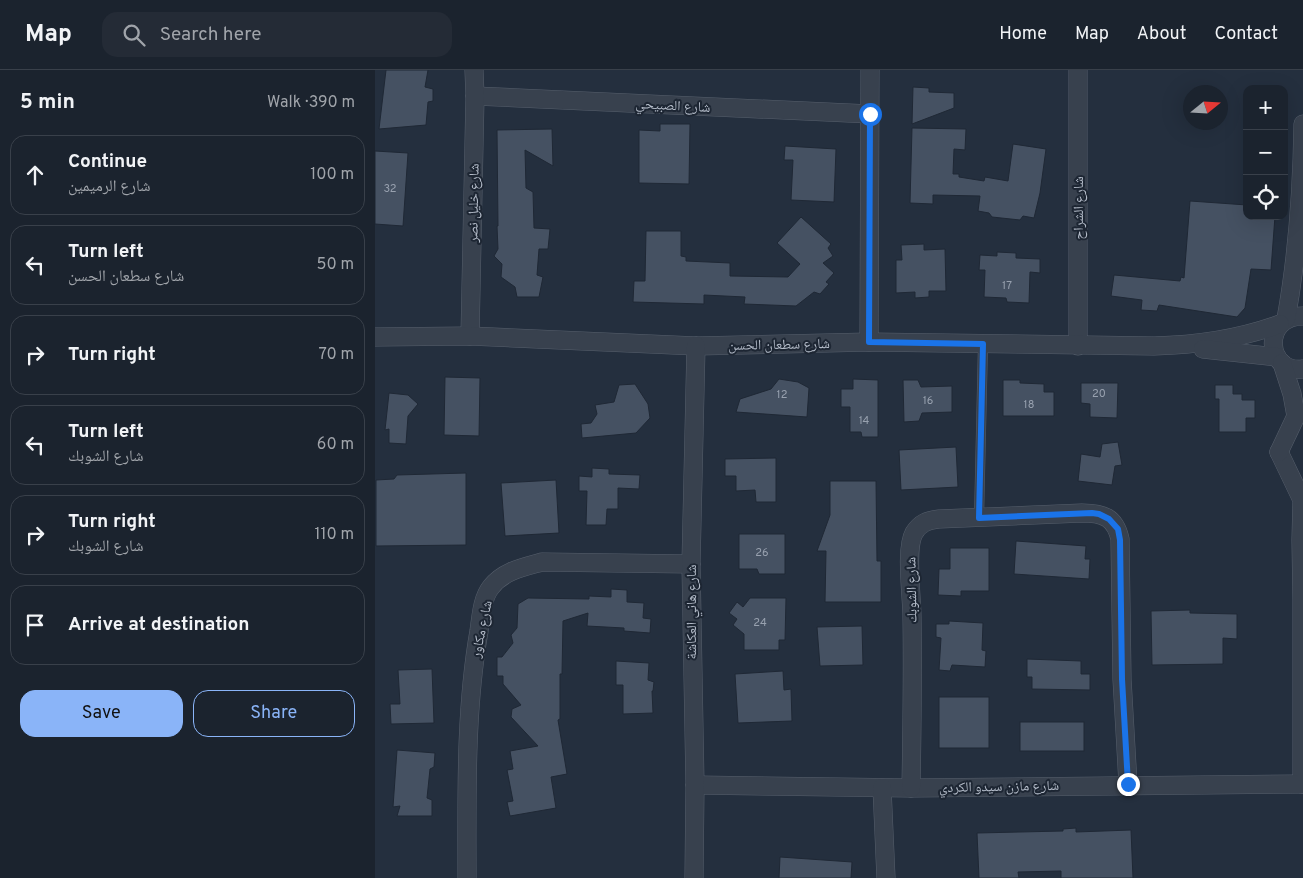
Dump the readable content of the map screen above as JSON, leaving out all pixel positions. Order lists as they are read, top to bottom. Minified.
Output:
{"streets":{"street":["شارع الصبيحي","شارع خليل نصر","شارع الشراح","شارع سطعان الحسن","شارع الشوبك","شارع هاني العكاشة","شارع مكاور","شارع مازن سيدو الكردي"]},"crossings":[["شارع الصبيحي","شارع خليل نصر"],["شارع خليل نصر","شارع سطعان الحسن"],["شارع الشراح","شارع سطعان الحسن"],["شارع سطعان الحسن","شارع هاني العكاشة"],["شارع الشوبك","شارع مازن سيدو الكردي"],["شارع هاني العكاشة","شارع مكاور"],["شارع هاني العكاشة","شارع مازن سيدو الكردي"]],"house_numbers":["32","17","20","12","16","18","14","26","24"],"north":"right","page":{"header":"Map","search":"Search here","nav":["Home","Map","About","Contact"],"heading":["5 min","Walk · 390 m"],"map_buttons":["+","−"],"list":[["Continue","شارع الرميمين","100 m"],["Turn left","شارع سطعان الحسن","50 m"],["Turn right","70 m"],["Turn left","شارع الشوبك","60 m"],["Turn right","شارع الشوبك","110 m"],"Arrive at destination"],"buttons":["Save","Share"]}}
